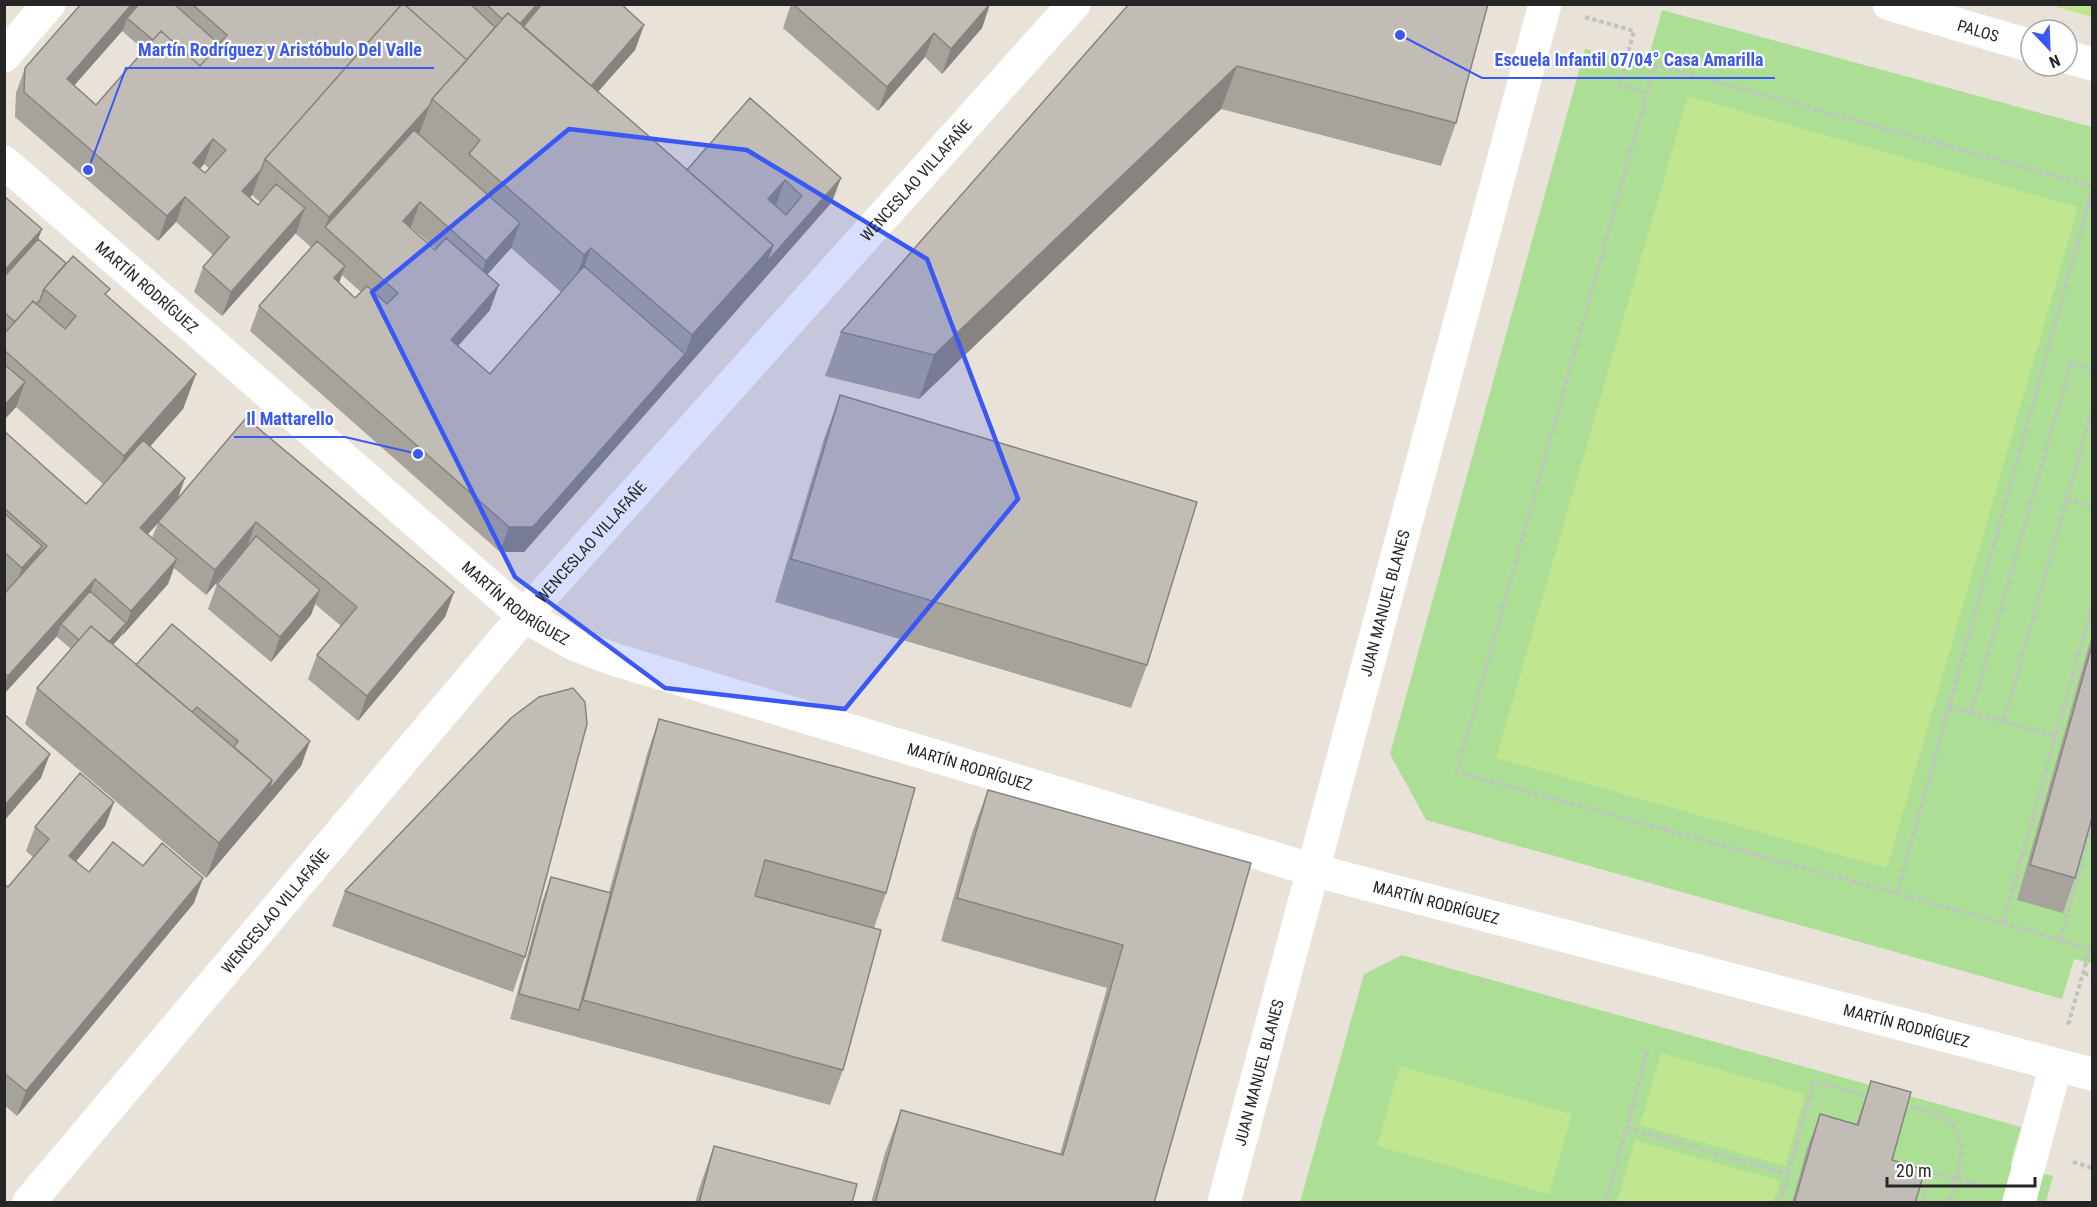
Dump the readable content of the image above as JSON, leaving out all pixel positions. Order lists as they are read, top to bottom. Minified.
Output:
{"streets":{"street":["PALOS","WENCESLAO VILLAFAÑE","MARTÍN RODRÍGUEZ","JUAN MANUEL BLANES"]},"crossings":[["WENCESLAO VILLAFAÑE","MARTÍN RODRÍGUEZ"],["MARTÍN RODRÍGUEZ","JUAN MANUEL BLANES"]],"places":["Escuela Infantil 07/04° Casa Amarilla","Martín Rodríguez y Aristóbulo Del Valle","Il Mattarello"],"scale_bar":"20 m","north":"bottom right"}
